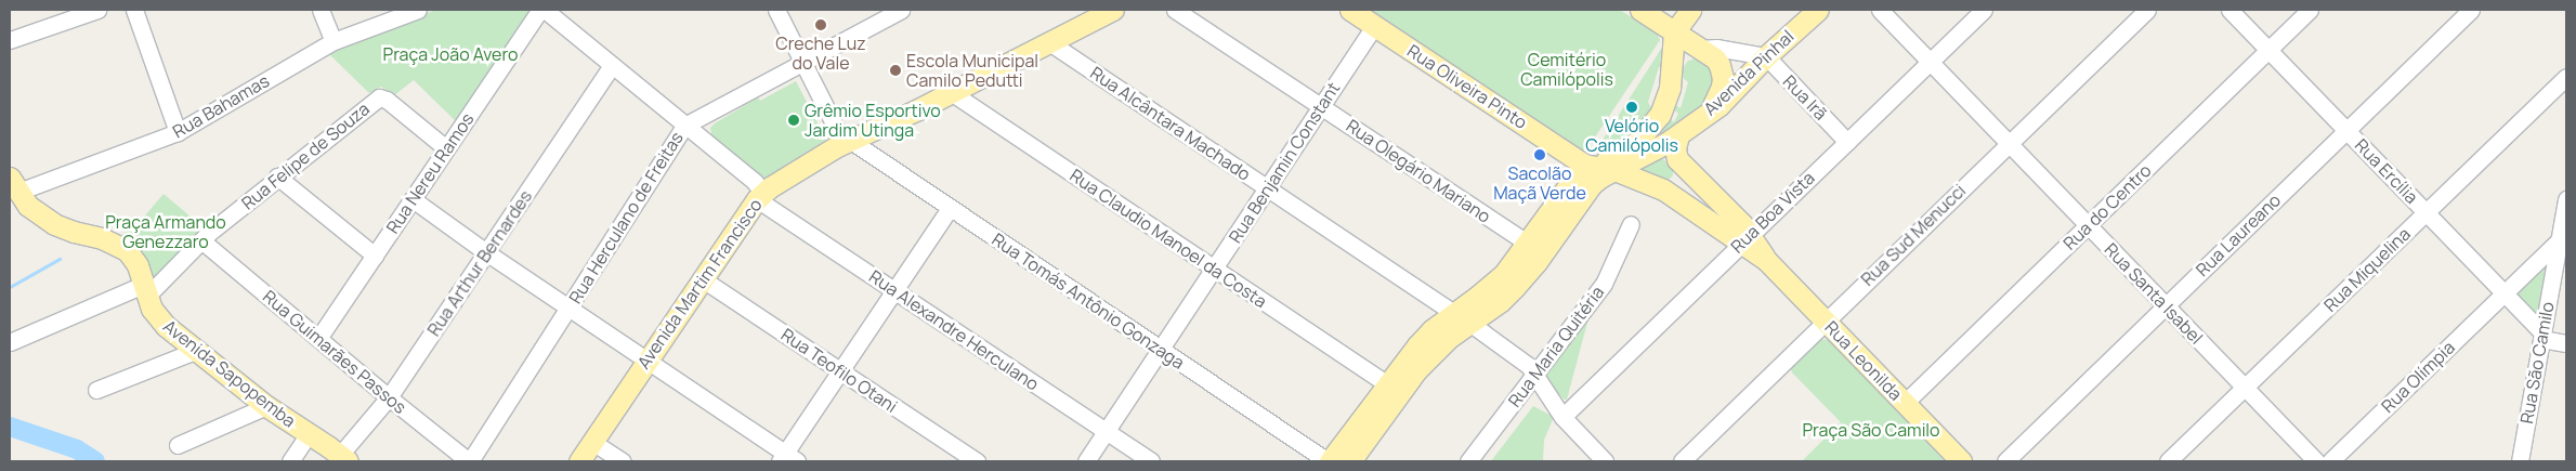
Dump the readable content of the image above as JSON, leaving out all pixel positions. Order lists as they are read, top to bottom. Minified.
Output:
{"streets":{"main road":["Avenida Pinhal","Rua Oliveira Pinto","Avenida Martim Francisco","Rua Leonilda","Avenida Sapopemba"],"street":["Rua Irã","Rua Bahamas","Rua Alcântara Machado","Rua Felipe de Souza","Rua Benjamin Constant","Rua Olegário Mariano","Rua Ercília","Rua Nereu Ramos","Rua do Centro","Rua Boa Vista","Rua Herculano de Freitas","Rua Sud Menucci","Rua Laureano","Rua Claudio Manoel da Costa","Rua Arthur Bernardes","Rua Miquelina","Rua Santa Isabel","Rua Tomás Antônio Gonzaga","Rua Alexandre Herculano","Rua Maria Quitéria","Rua Guimarães Passos","Rua São Camilo","Rua Teofilo Otani","Rua Olímpia"]},"crossings":[["Avenida Pinhal","Rua Irã"],["Avenida Pinhal","Rua Alcântara Machado"],["Rua Oliveira Pinto","Rua Benjamin Constant"],["Rua Irã","Rua Boa Vista"],["Rua Bahamas","Avenida Sapopemba"],["Rua Alcântara Machado","Rua Benjamin Constant"],["Rua Alcântara Machado","Rua Boa Vista"],["Rua Alcântara Machado","Avenida Martim Francisco"],["Rua Alcântara Machado","Rua Maria Quitéria"],["Rua Felipe de Souza","Rua Nereu Ramos"],["Rua Felipe de Souza","Rua Guimarães Passos"],["Rua Felipe de Souza","Avenida Sapopemba"],["Rua Benjamin Constant","Rua Olegário Mariano"],["Rua Benjamin Constant","Rua Claudio Manoel da Costa"],["Rua Benjamin Constant","Rua Tomás Antônio Gonzaga"],["Rua Benjamin Constant","Rua Alexandre Herculano"],["Rua Ercília","Rua do Centro"],["Rua Ercília","Rua Laureano"],["Rua Ercília","Rua Miquelina"],["Rua Ercília","Rua São Camilo"],["Rua Ercília","Rua Olímpia"],["Rua Nereu Ramos","Rua Guimarães Passos"],["Rua do Centro","Rua Santa Isabel"],["Rua do Centro","Rua Leonilda"],["Rua Boa Vista","Rua Santa Isabel"],["Rua Boa Vista","Rua Leonilda"],["Rua Herculano de Freitas","Rua Tomás Antônio Gonzaga"],["Rua Herculano de Freitas","Rua Alexandre Herculano"],["Rua Herculano de Freitas","Rua Guimarães Passos"],["Rua Sud Menucci","Rua Santa Isabel"],["Rua Sud Menucci","Rua Leonilda"],["Rua Laureano","Rua Santa Isabel"],["Rua Claudio Manoel da Costa","Avenida Martim Francisco"],["Rua Arthur Bernardes","Rua Alexandre Herculano"],["Rua Arthur Bernardes","Rua Guimarães Passos"],["Rua Arthur Bernardes","Avenida Sapopemba"],["Rua Miquelina","Rua Santa Isabel"],["Avenida Martim Francisco","Rua Tomás Antônio Gonzaga"],["Avenida Martim Francisco","Rua Alexandre Herculano"],["Avenida Martim Francisco","Rua Teofilo Otani"],["Rua São Camilo","Rua Olímpia"]],"parks":["Praça João Avero","Cemitério Camilópolis","Praça Armando Genezzaro","Praça São Camilo"],"places":["Creche Luz do Vale","Escola Municipal Camilo Pedutti","Velório Camilópolis","Grêmio Esportivo Jardim Utinga","Sacolão Maçã Verde"]}
